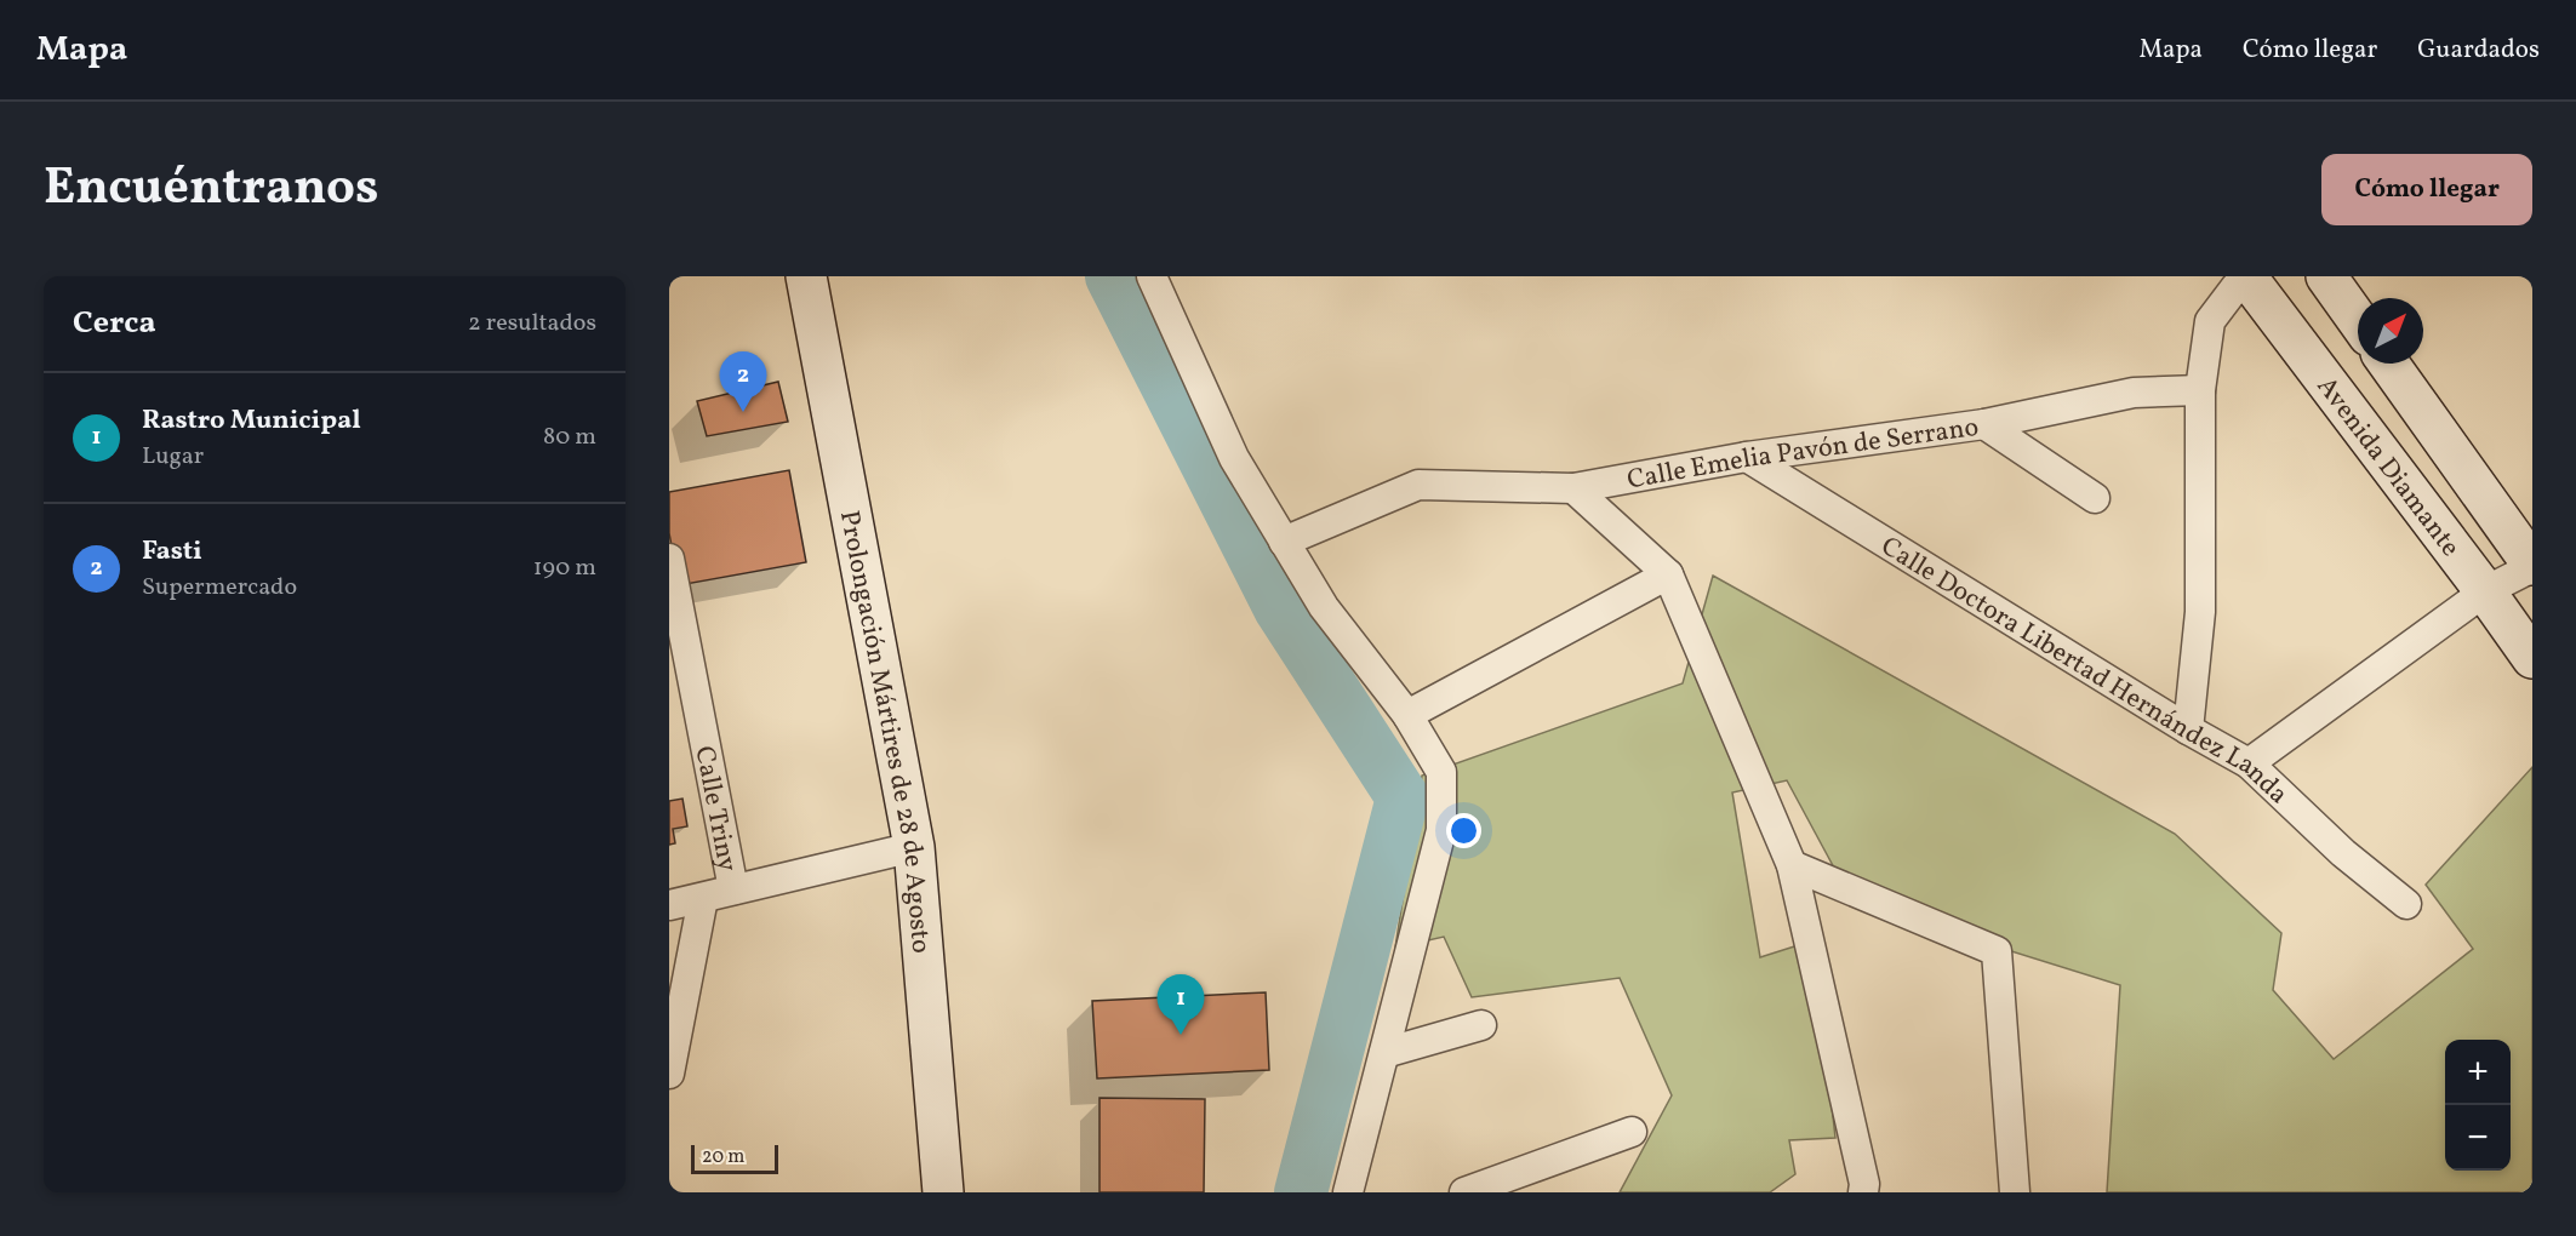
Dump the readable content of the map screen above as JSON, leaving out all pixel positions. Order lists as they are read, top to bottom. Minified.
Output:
{"streets":{"main road":["Avenida Diamante","Prolongación Mártires de 28 de Agosto"],"street":["Calle Emelia Pavón de Serrano","Calle Doctora Libertad Hernández Landa","Calle Triny"]},"crossings":[["Calle Emelia Pavón de Serrano","Calle Doctora Libertad Hernández Landa"]],"scale_bar":"20 m","north":"top right","page":{"header":"Mapa","nav":["Mapa","Cómo llegar","Guardados"],"title":"Encuéntranos","buttons":"Cómo llegar","heading":["Cerca","2 resultados"],"pins":["2","1"],"list":[{"mark":"1","name":"Rastro Municipal","note":"Lugar","value":"80 m"},{"mark":"2","name":"Fasti","note":"Supermercado","value":"190 m"}],"map_buttons":["+","−"],"scale":"20 m"}}
